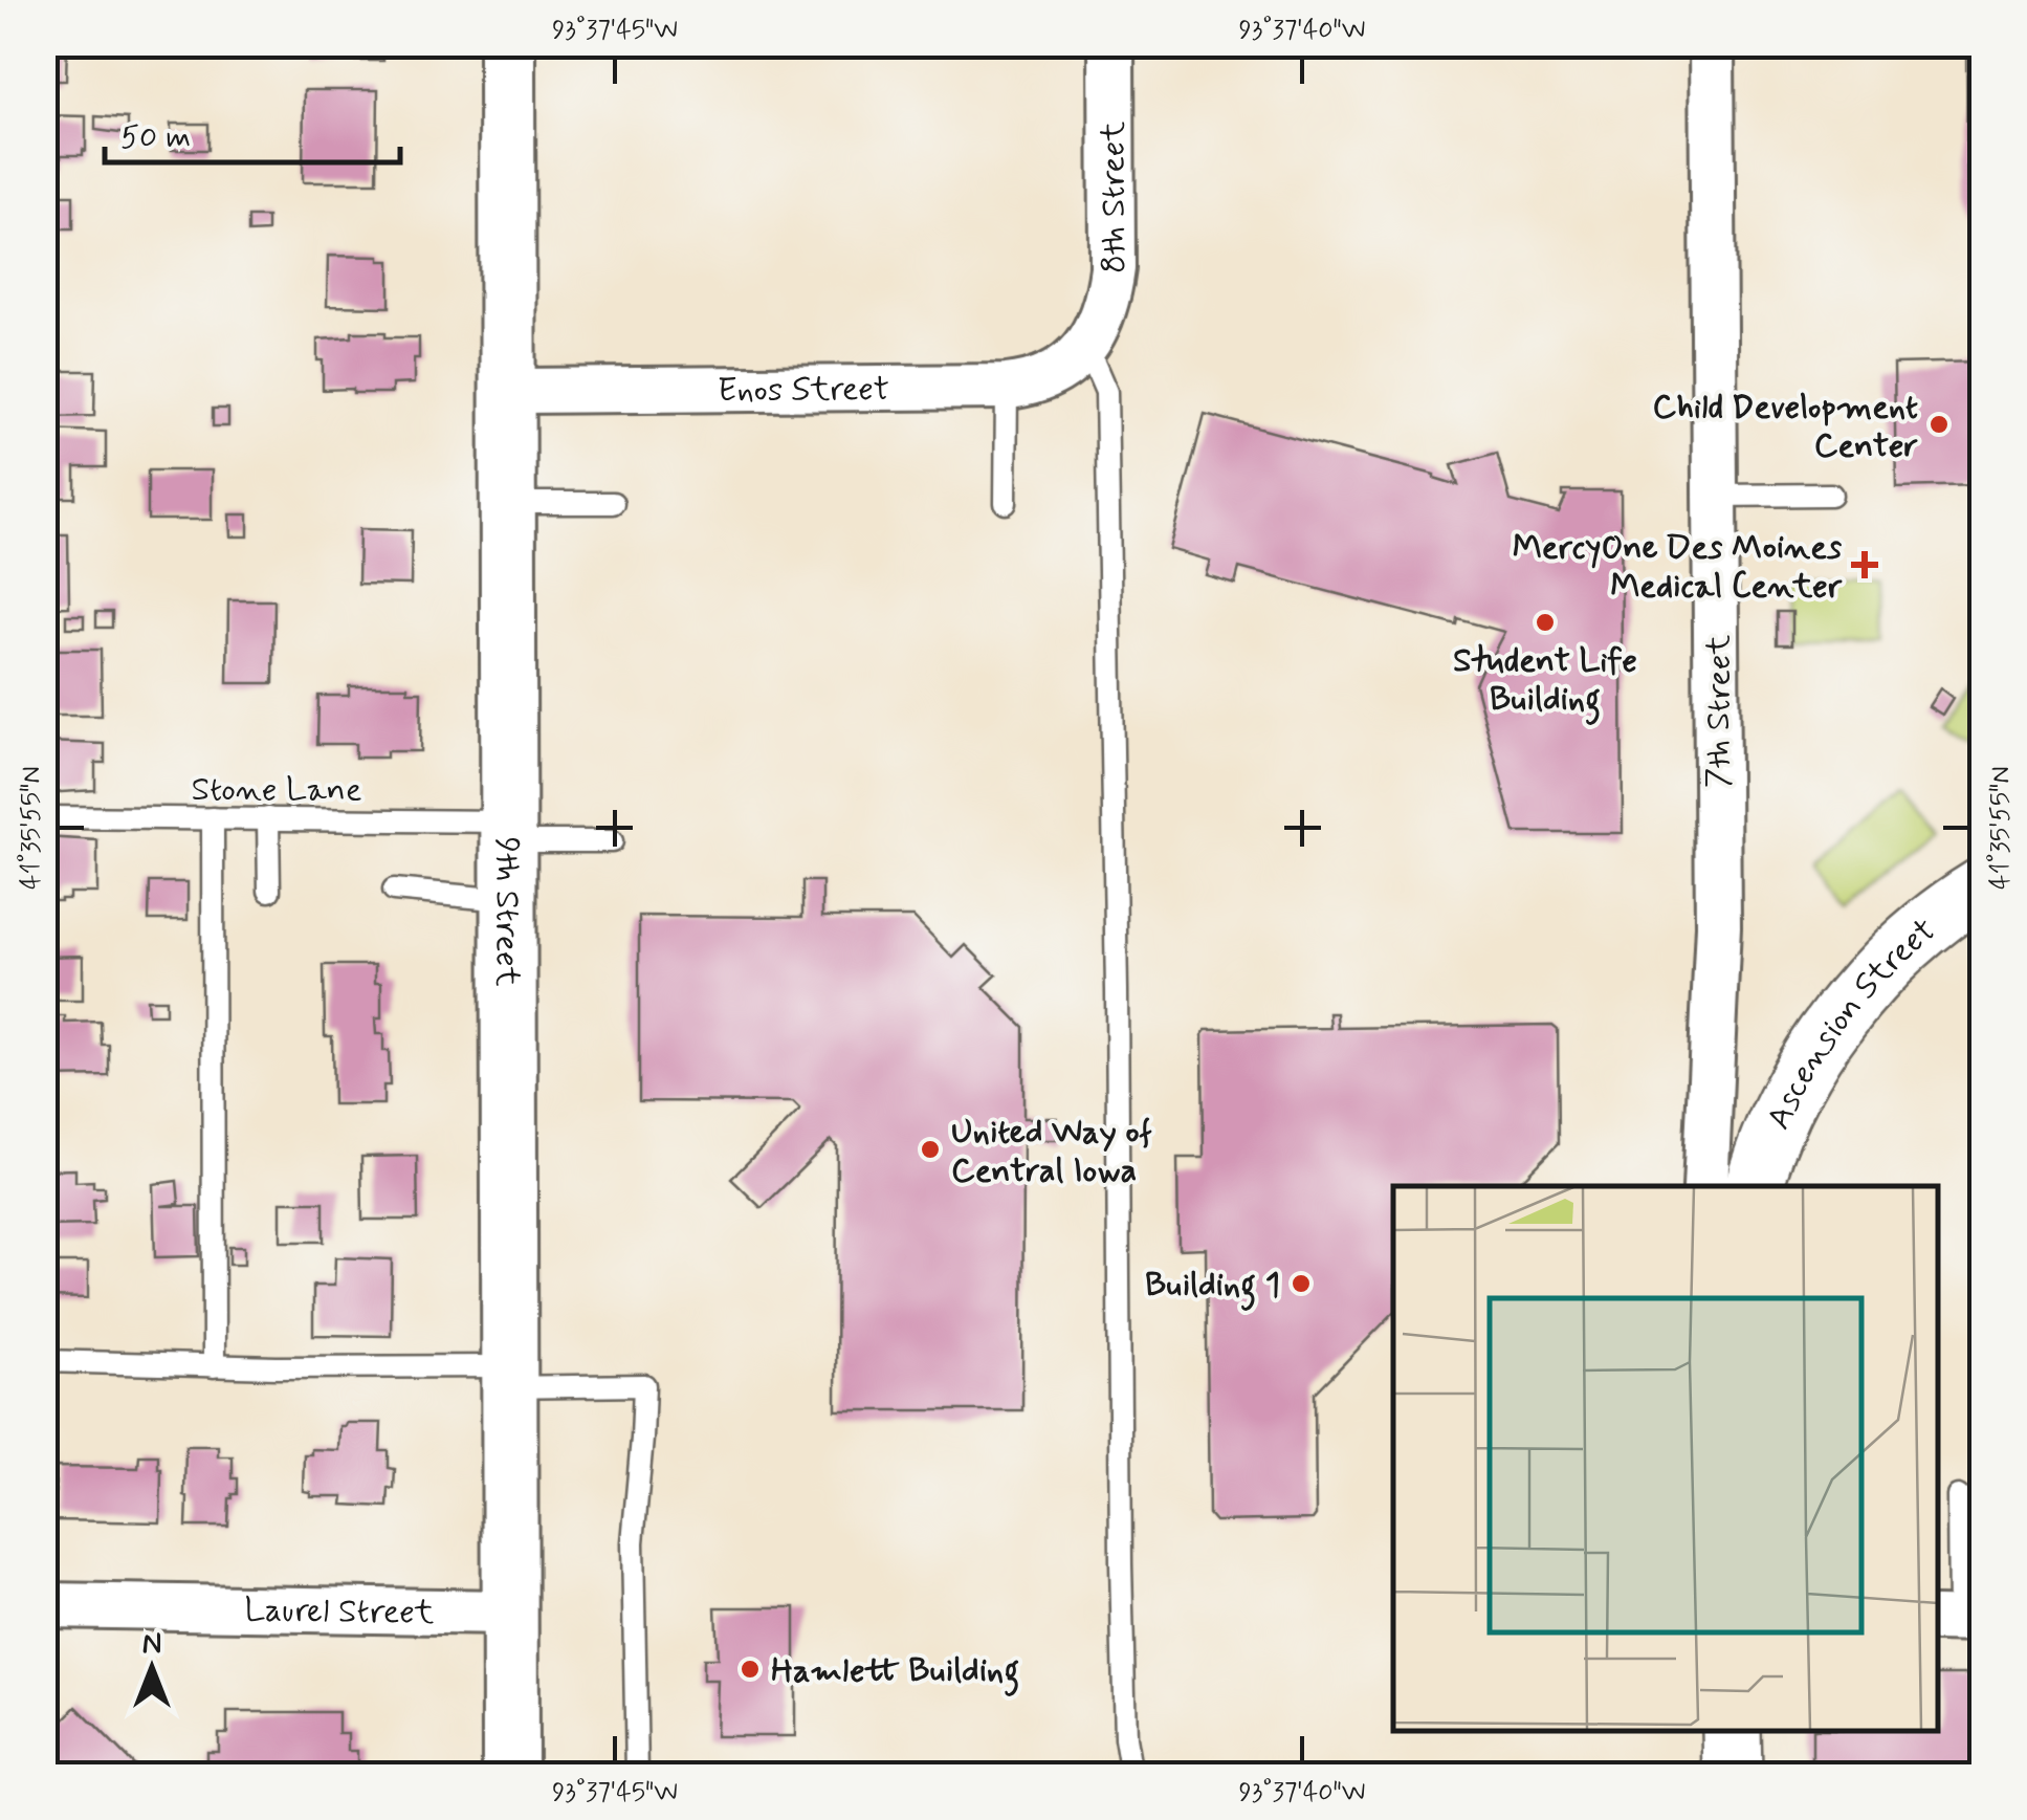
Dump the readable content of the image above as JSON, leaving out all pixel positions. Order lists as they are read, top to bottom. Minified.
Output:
{"streets":{"main road":["Ascension Street"],"street":["8th Street","Enos Street","7th Street","9th Street","Laurel Street"],"lane":["Stone Lane"]},"crossings":[["8th Street","Enos Street"],["Enos Street","9th Street"],["Stone Lane","9th Street"],["9th Street","Laurel Street"]],"places":{"other":["Child Development Center","Student Life Building","United Way of Central Iowa","Building 1","Hamlett Building"],"health":["MercyOne Des Moines Medical Center"]},"scale_bar":"50 m","north":"top","coordinates":["93°37'45\"W","93°37'40\"W","41°35'55\"N"]}
